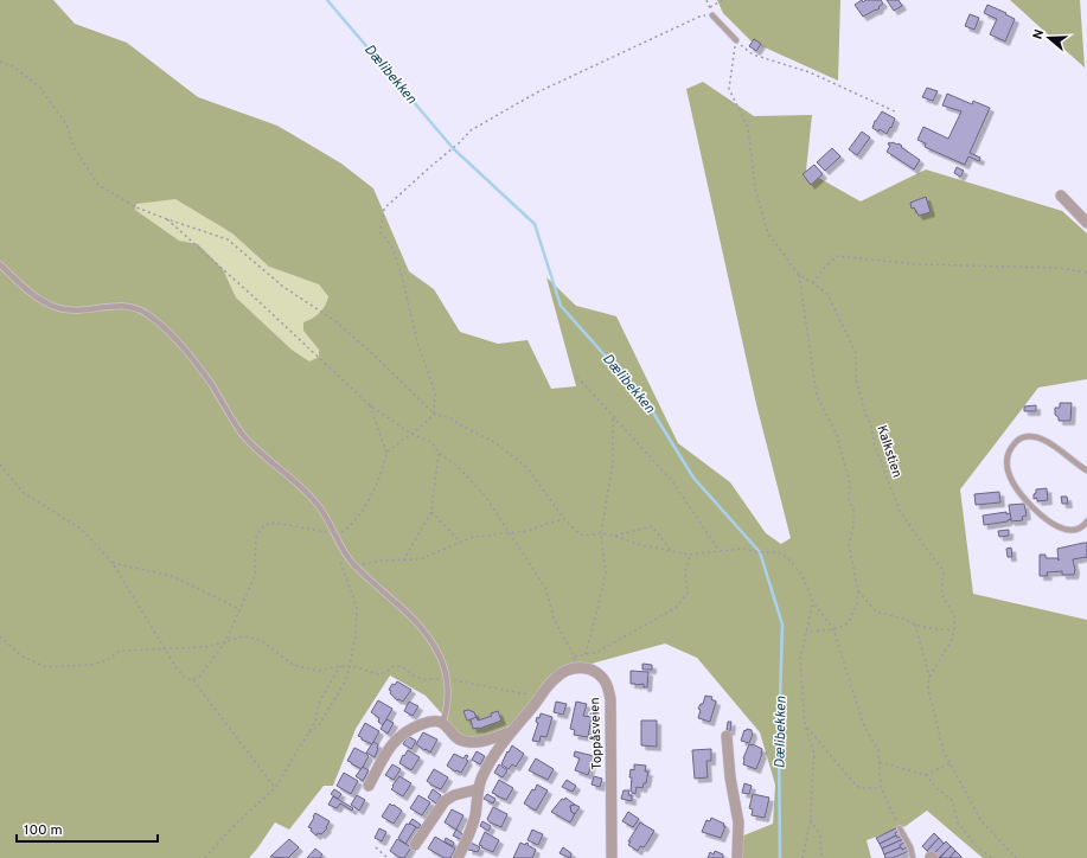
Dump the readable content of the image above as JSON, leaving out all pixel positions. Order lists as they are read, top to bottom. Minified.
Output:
{"streets":{"street":["Toppåsveien"],"path":["Kalkstien"]},"water":["Dælibekken"],"scale_bar":"100 m","north":"left"}
